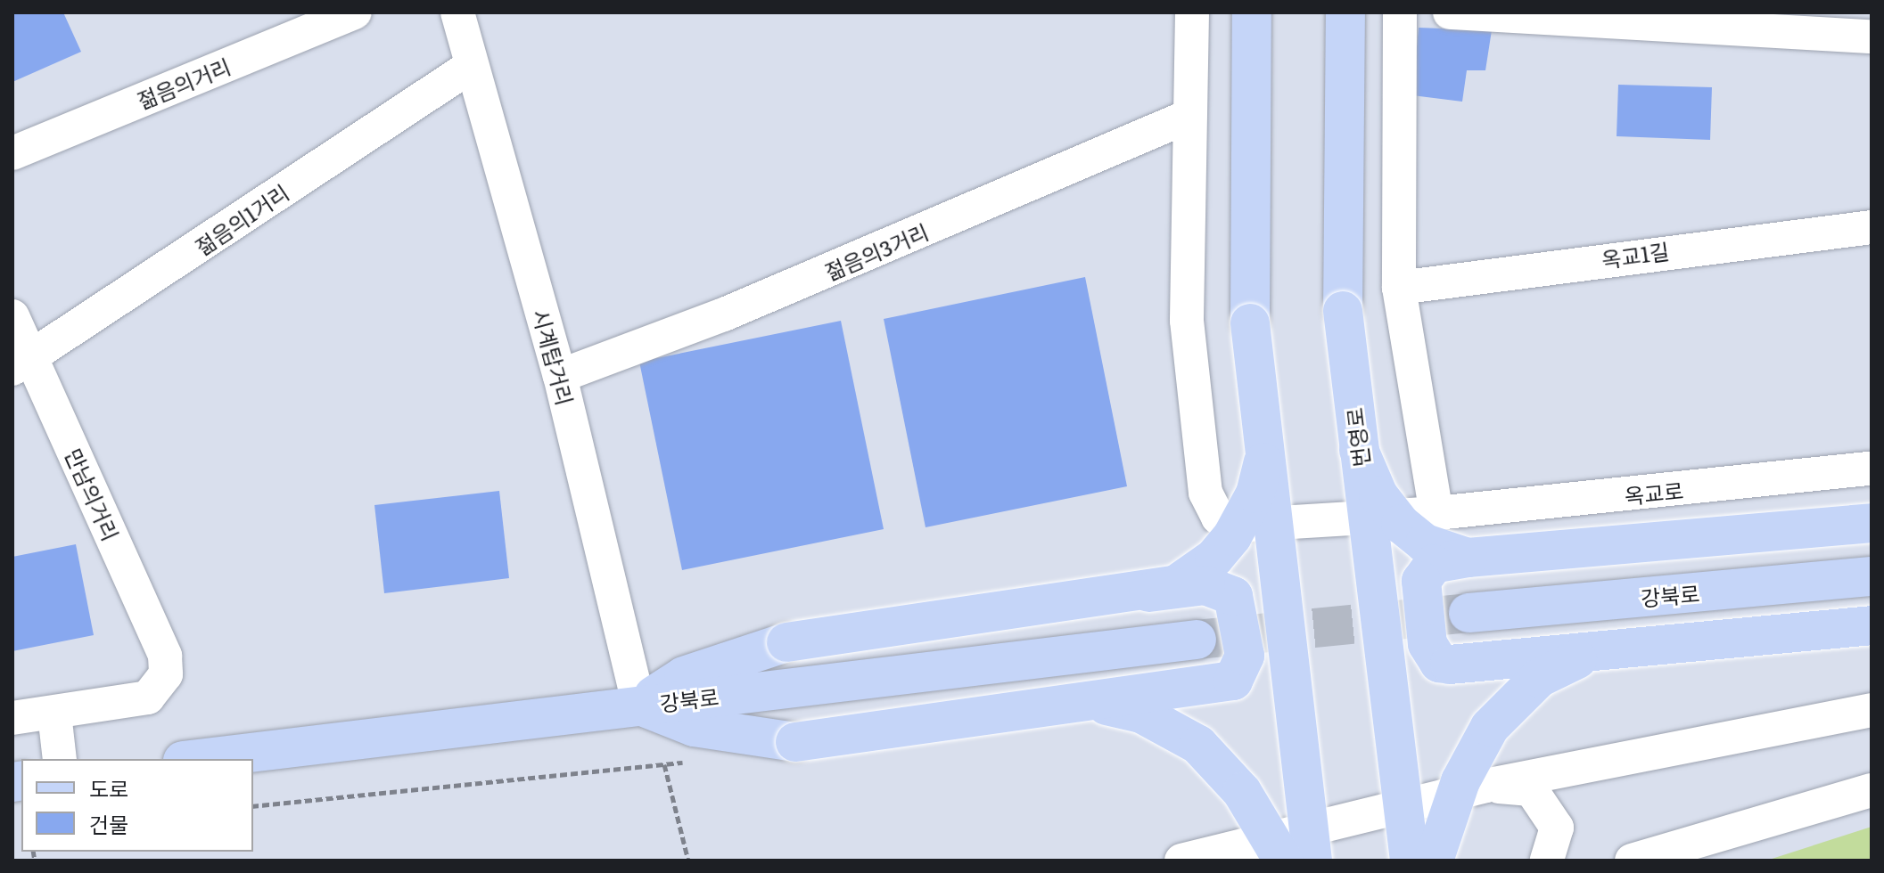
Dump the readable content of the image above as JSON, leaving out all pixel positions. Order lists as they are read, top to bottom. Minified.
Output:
{"streets":{"main road":["번영로","강북로"],"street":["젊음의거리","젊음의1거리","젊음의3거리","옥교1길","시계탑거리","옥교로","만남의거리"]},"crossings":[["젊음의1거리","시계탑거리"],["젊음의1거리","만남의거리"],["젊음의3거리","시계탑거리"],["젊음의3거리","옥교로"],["시계탑거리","강북로"]],"legend":["도로","건물"]}
